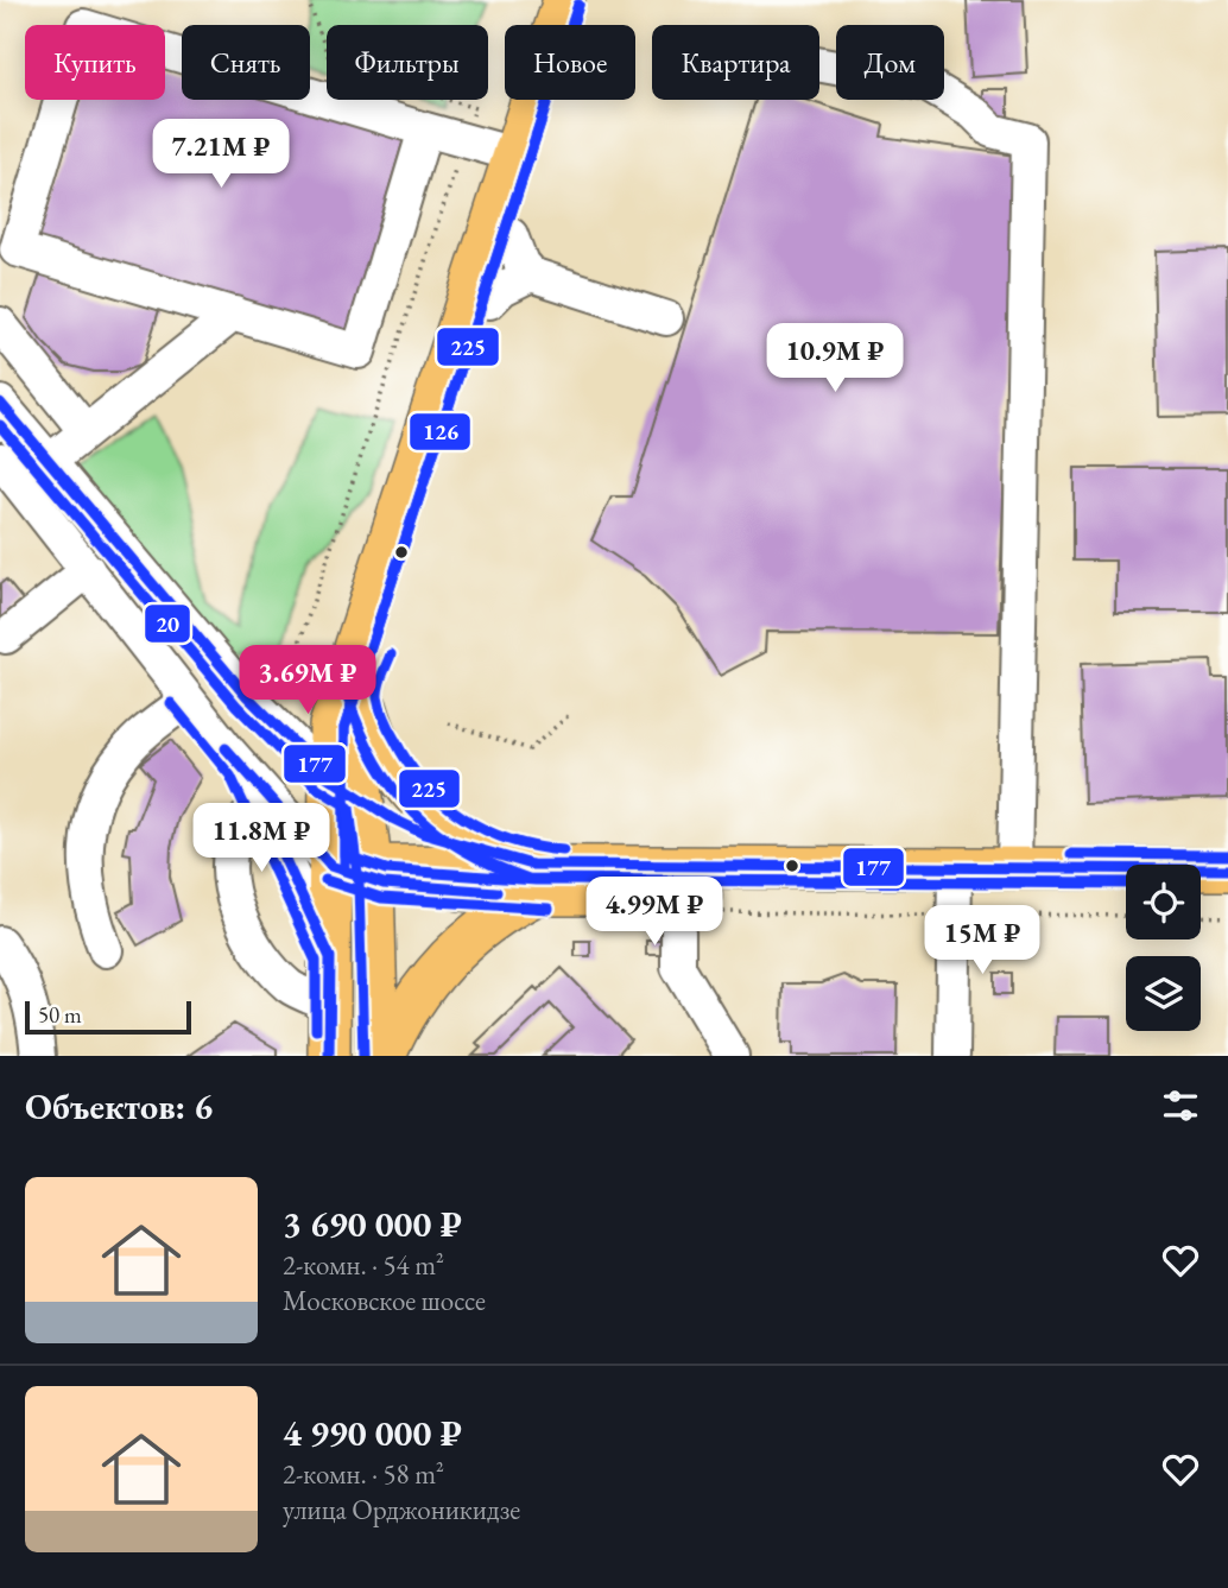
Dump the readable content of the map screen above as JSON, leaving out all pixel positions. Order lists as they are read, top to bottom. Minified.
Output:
{"lines":["transit line 126","transit line 225","transit line 177","transit line 20"],"scale_bar":"50 m","page":{"chip":["Купить","Снять","Фильтры","Новое","Квартира","Дом"],"price":["7.21M ₽","10.9M ₽","3.69M ₽","11.8M ₽","4.99M ₽","15M ₽"],"scale":"50 m","heading":"Объектов: 6","list":[{"name":"3 690 000 ₽","note":"2-комн. · 54 m² · Московское шоссе"},{"name":"4 990 000 ₽","note":"2-комн. · 58 m² · улица Орджоникидзе"}]}}
